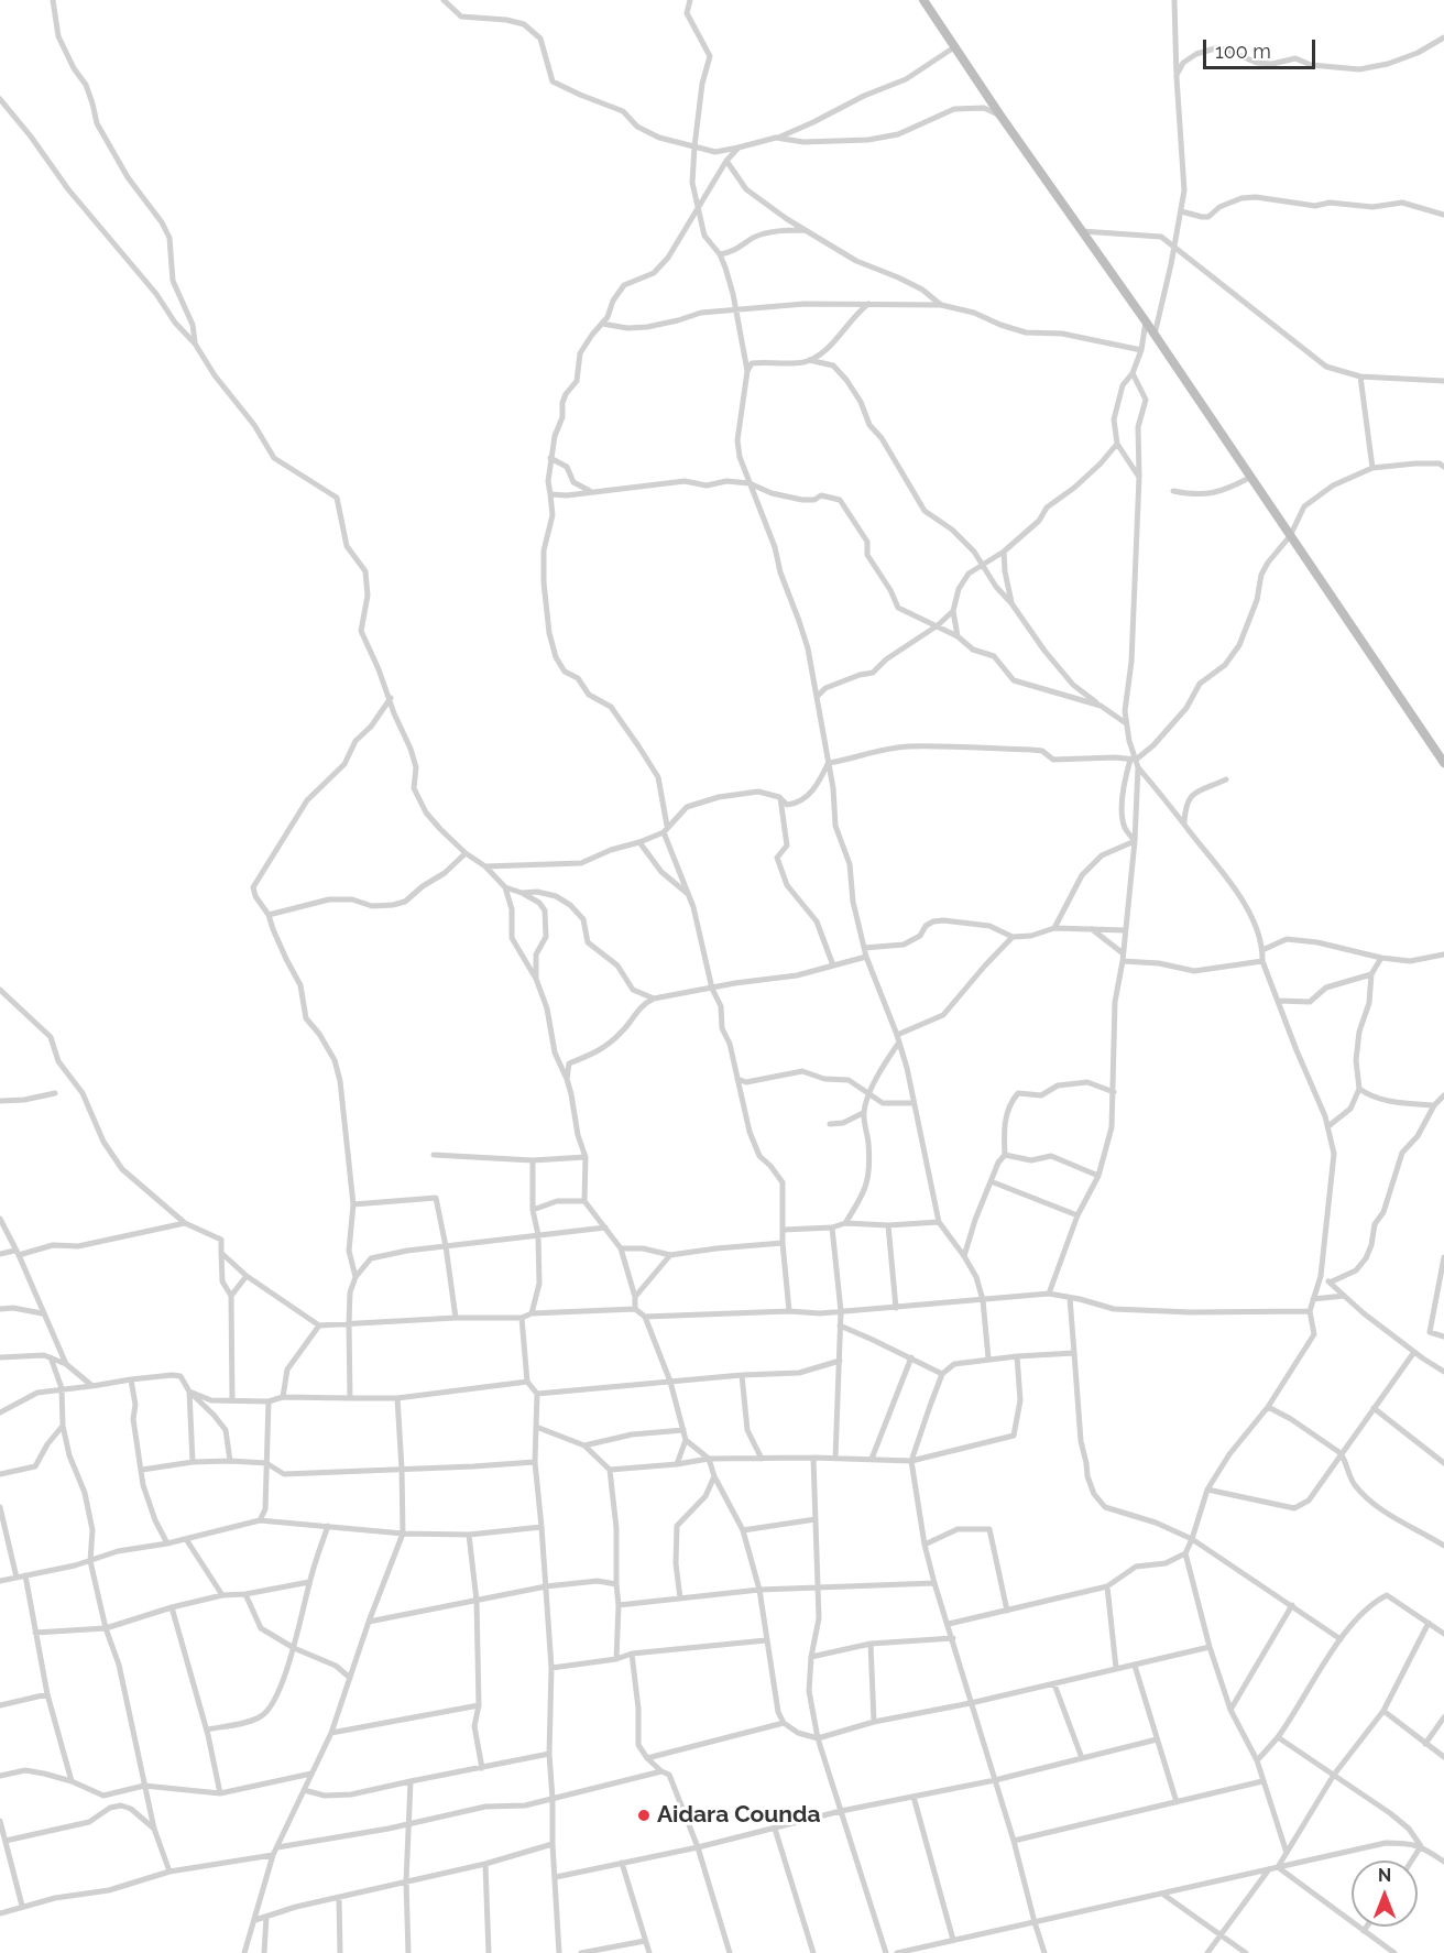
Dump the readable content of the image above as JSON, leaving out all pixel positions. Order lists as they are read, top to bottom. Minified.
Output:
{"places":["Aidara Counda"],"scale_bar":"100 m","north":"top"}
